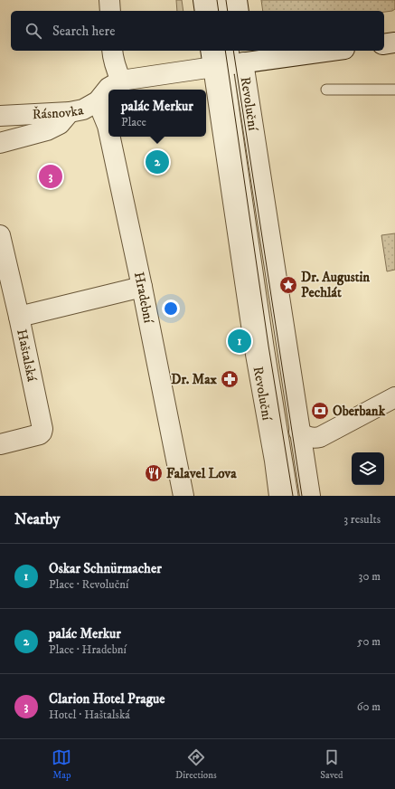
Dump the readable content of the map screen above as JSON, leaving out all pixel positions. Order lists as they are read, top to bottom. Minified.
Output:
{"streets":{"street":["Revoluční","Řásnovka","Hradební","Haštalská"]},"crossings":[["Revoluční","Řásnovka"],["Řásnovka","Hradební"]],"places":{"place":["Dr. Augustin Pechlát"],"pharmacy":["Dr. Max"],"bank":["Oberbank"],"restaurant":["Falavel Lova"]},"page":{"search":"Search here","popup":["palác Merkur","Place"],"pins":["2","3","1"],"heading":["Nearby","3 results"],"list":[{"mark":"1","name":"Oskar Schnürmacher","note":"Place · Revoluční","value":"30 m"},{"mark":"2","name":"palác Merkur","note":"Place · Hradební","value":"50 m"},{"mark":"3","name":"Clarion Hotel Prague","note":"Hotel · Haštalská","value":"60 m"}],"nav":["Map","Directions","Saved"]}}
